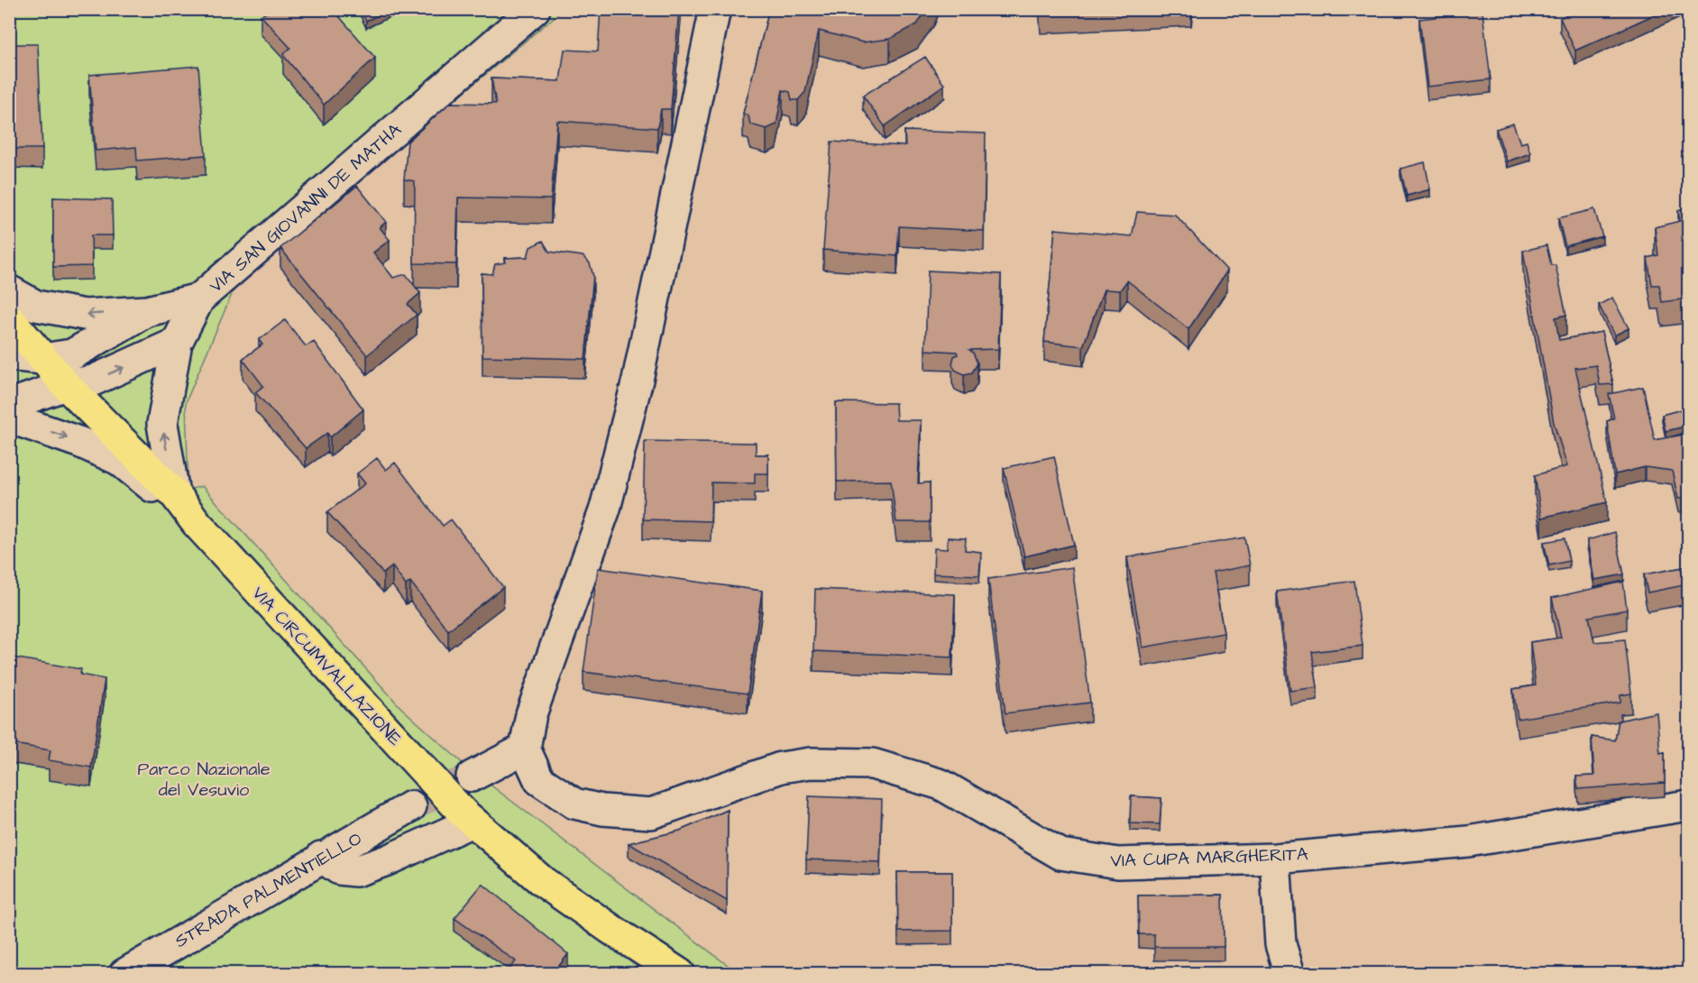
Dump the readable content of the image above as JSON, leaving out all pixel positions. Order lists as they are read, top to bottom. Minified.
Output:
{"streets":{"main road":["VIA CIRCUMVALLAZIONE"],"street":["VIA SAN GIOVANNI DE MATHA","VIA CUPA MARGHERITA","STRADA PALMENTIELLO"]},"parks":["Parco Nazionale del Vesuvio"]}
